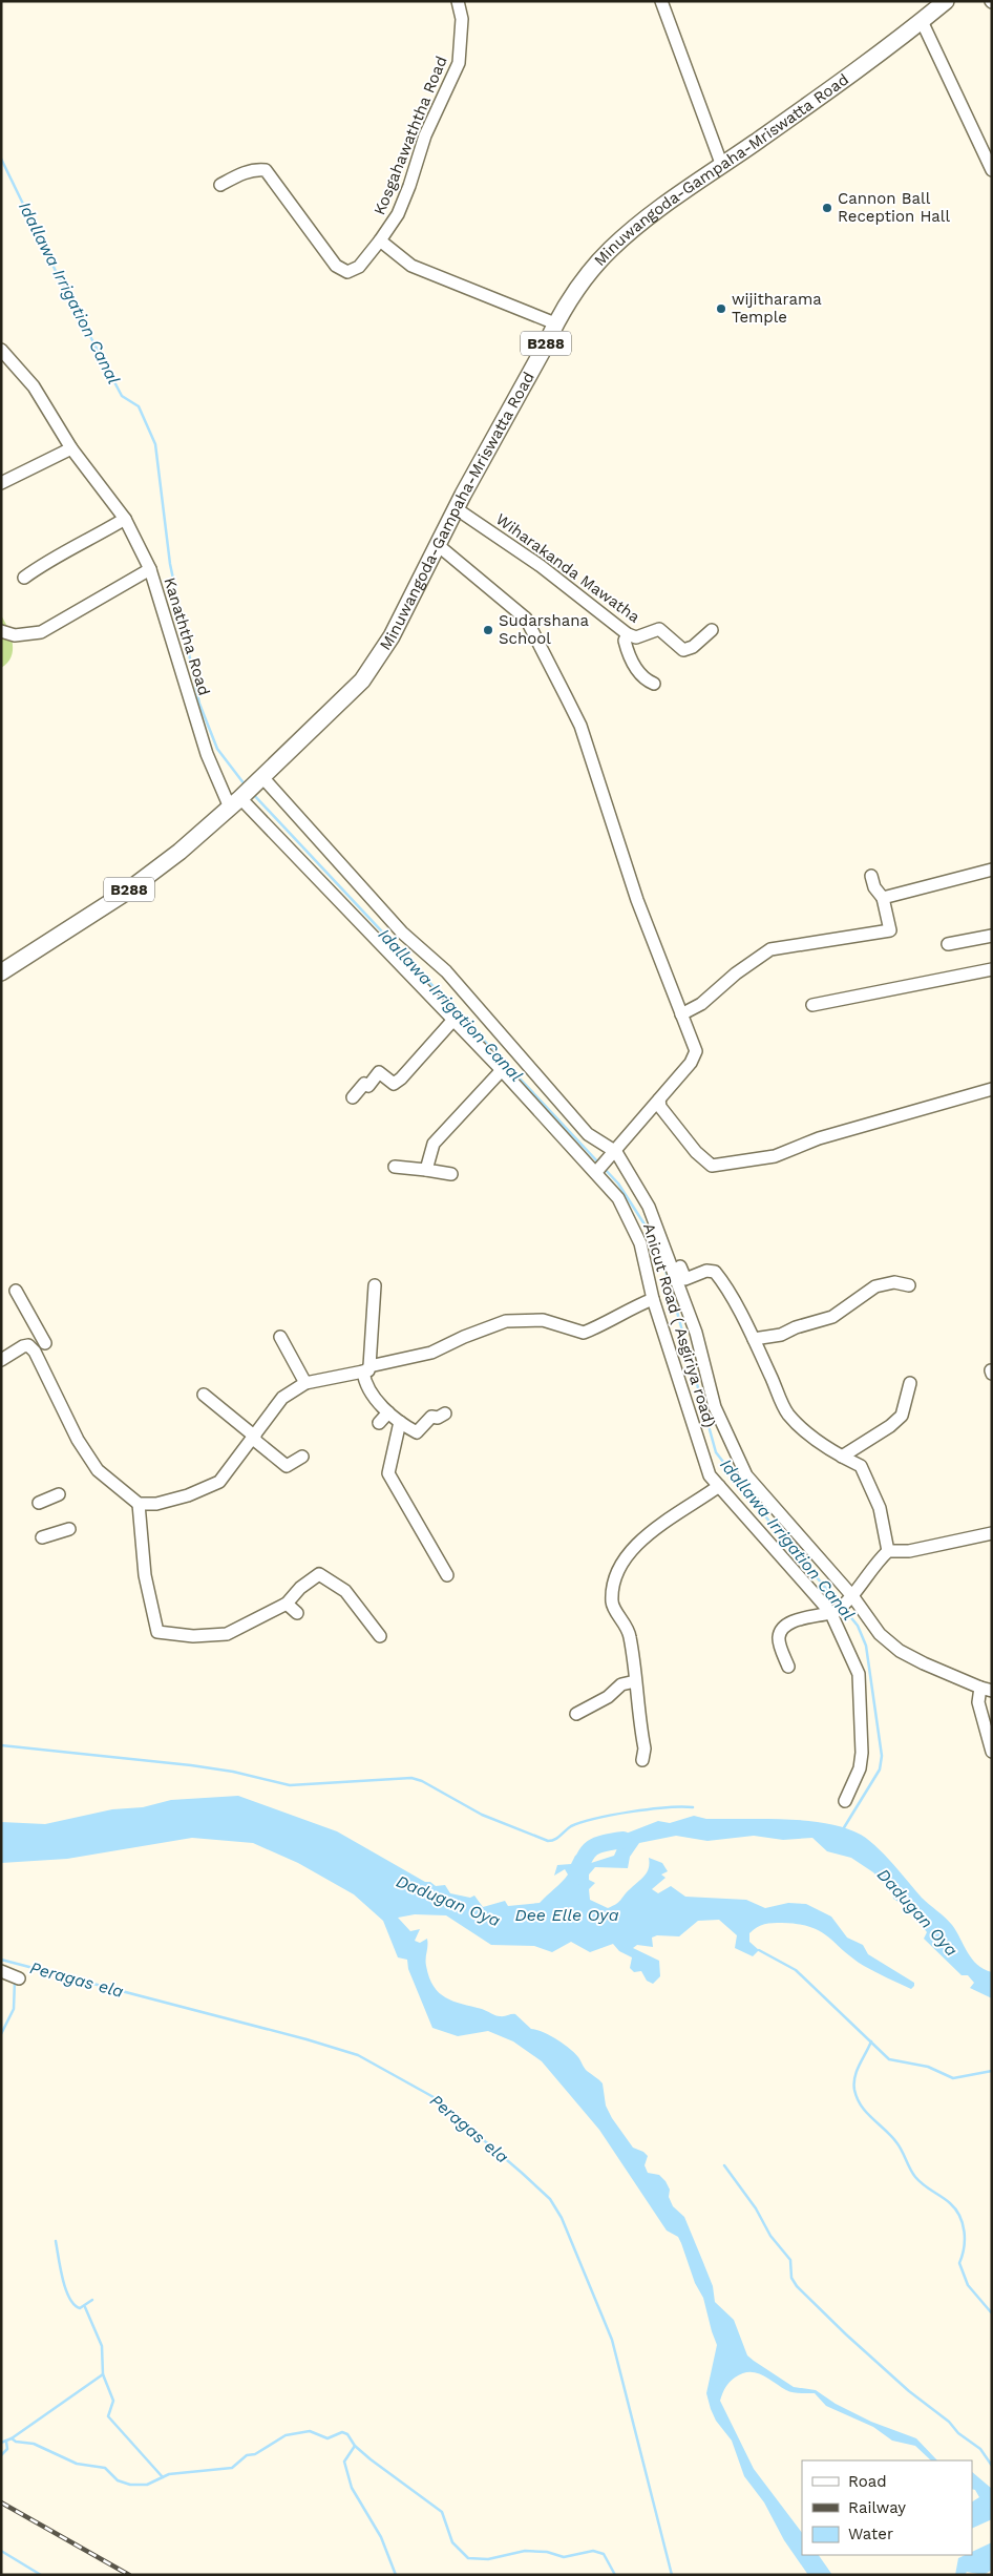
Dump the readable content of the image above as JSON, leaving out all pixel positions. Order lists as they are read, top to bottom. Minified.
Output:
{"streets":{"main road":["Minuwangoda-Gampaha-Mriswatta Road","B288"],"street":["Kosgahawaththa Road","Wiharakanda Mawatha","Kanaththa Road","Anicut Road ( Asgiriya road)"]},"crossings":[["Minuwangoda-Gampaha-Mriswatta Road","Wiharakanda Mawatha"],["Minuwangoda-Gampaha-Mriswatta Road","Kanaththa Road"],["Minuwangoda-Gampaha-Mriswatta Road","Anicut Road ( Asgiriya road)"],["Kanaththa Road","Anicut Road ( Asgiriya road)"]],"water":["Idallawa Irrigation Canal","Dadugan Oya","Dee Elle Oya","Peragas ela"],"places":["Cannon Ball Reception Hall","wijitharama Temple","Sudarshana School"],"legend":["Road","Railway","Water"]}
